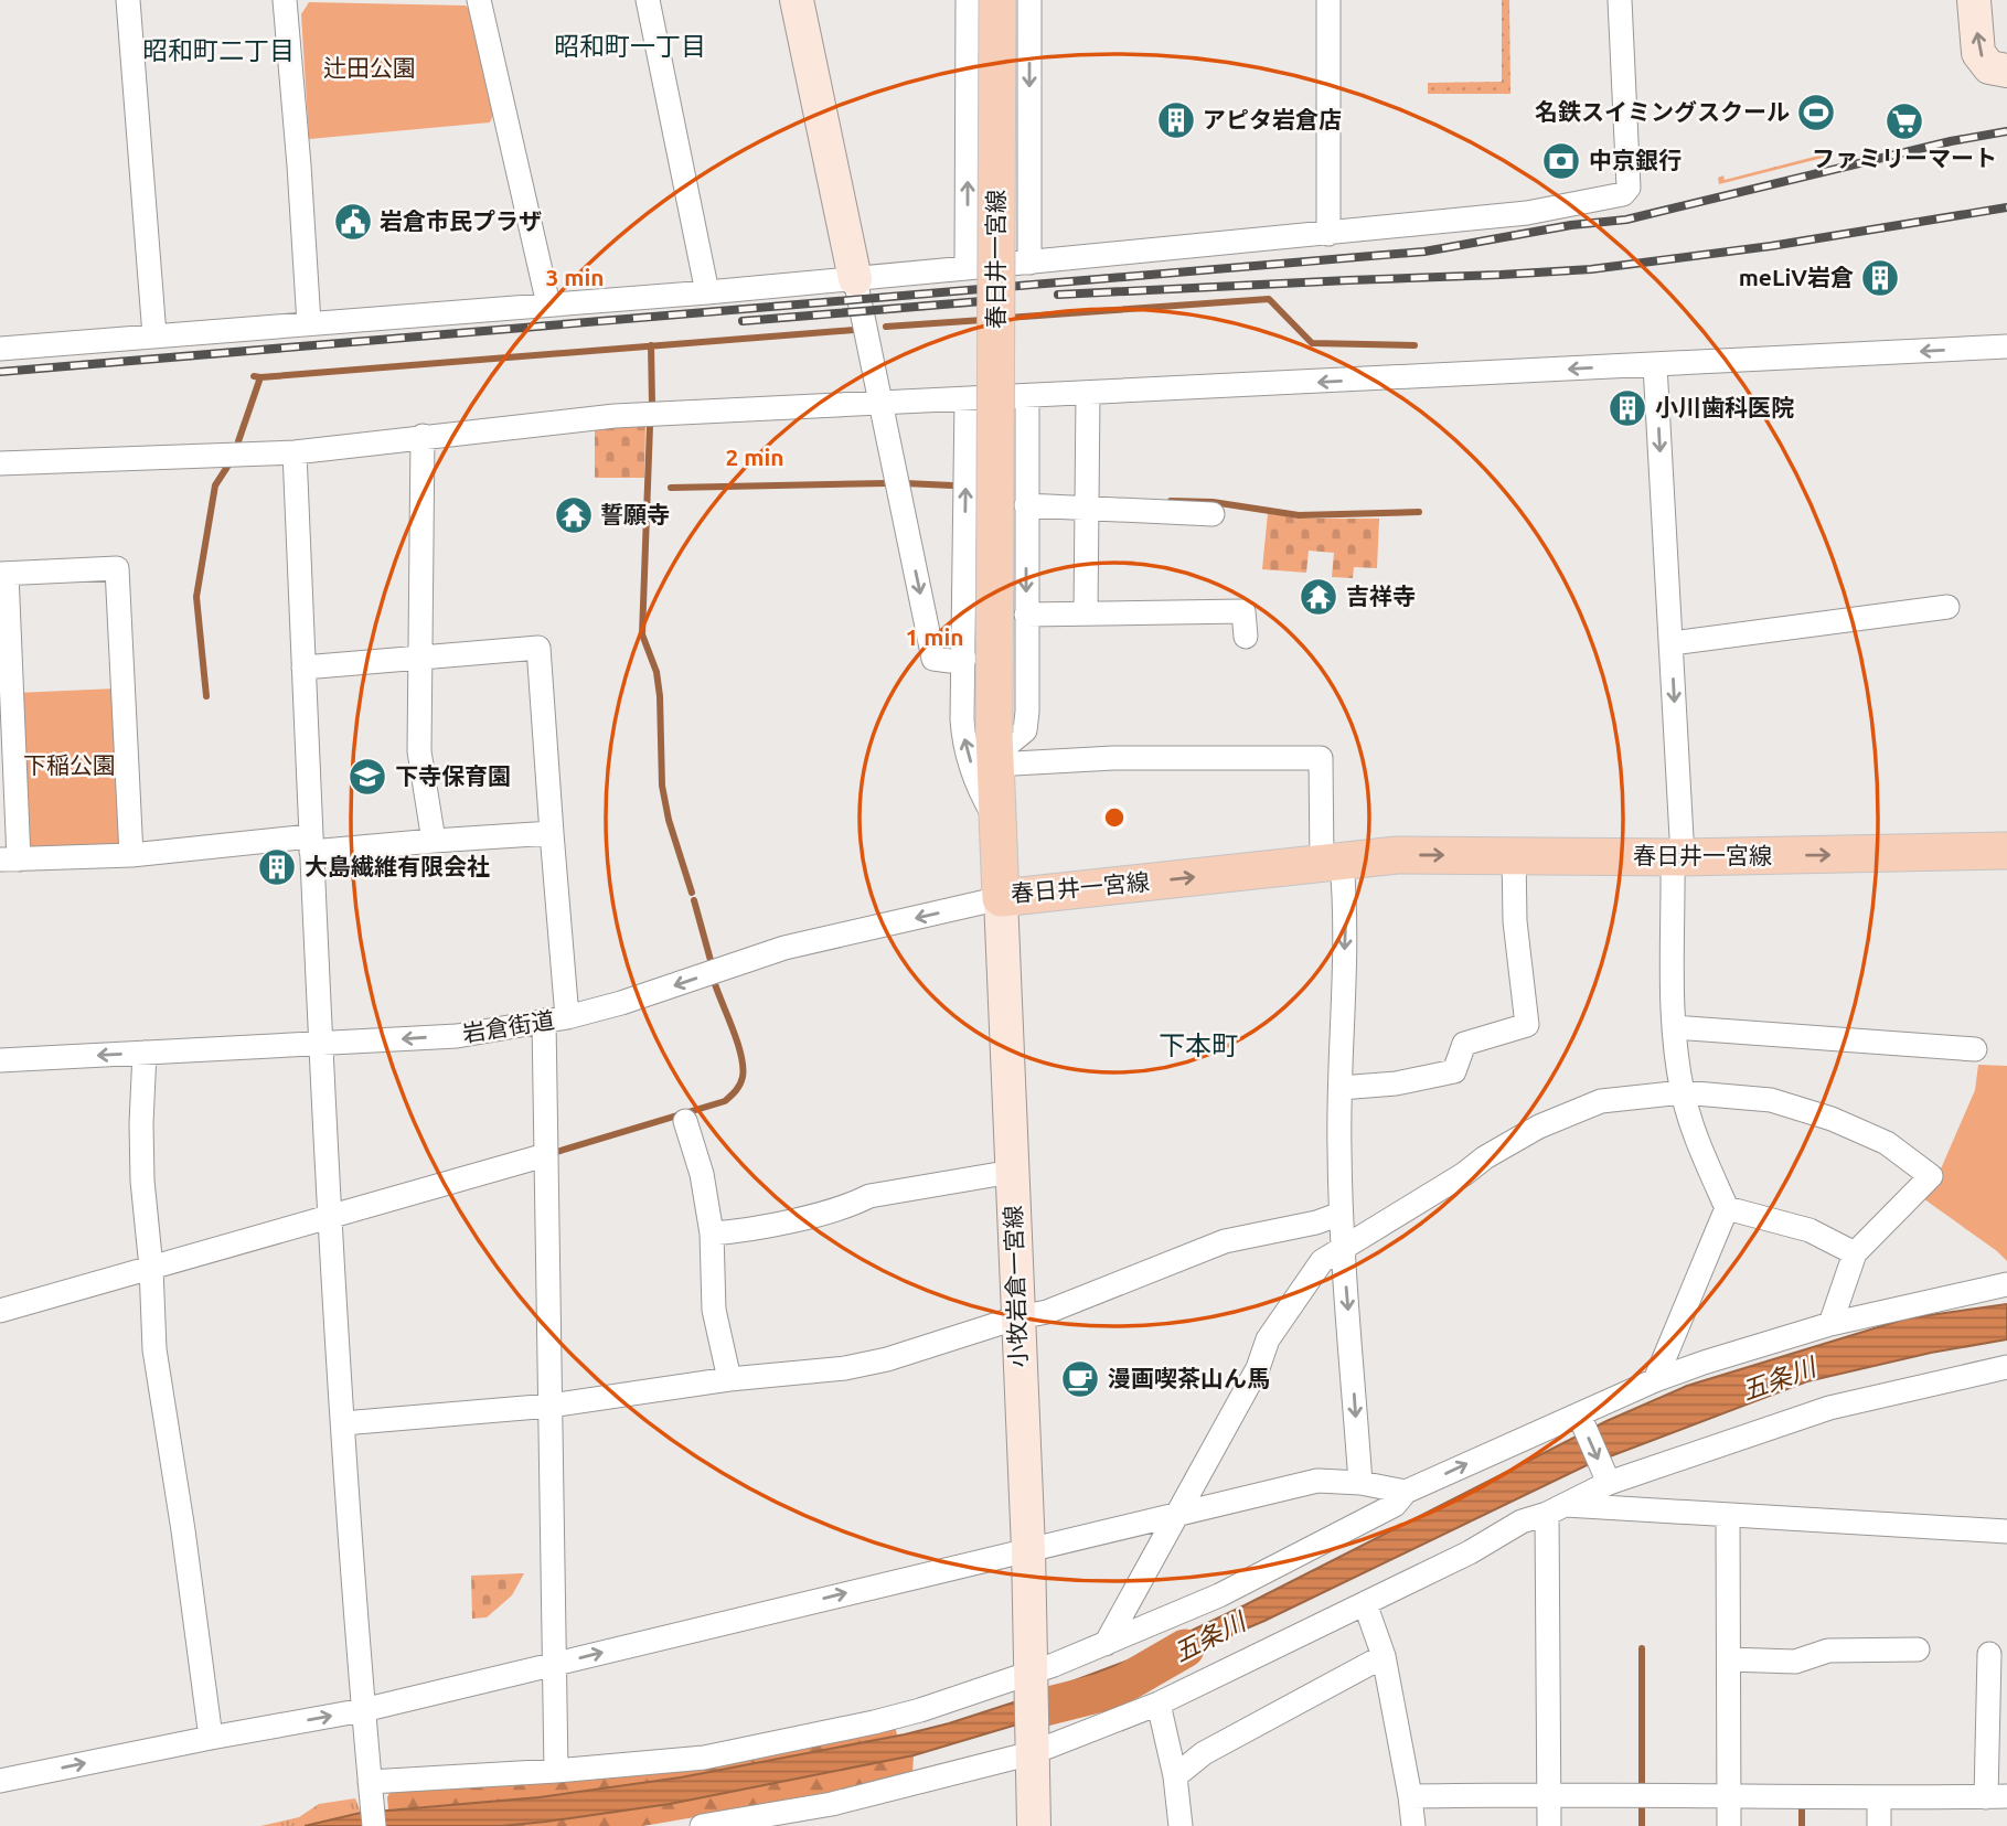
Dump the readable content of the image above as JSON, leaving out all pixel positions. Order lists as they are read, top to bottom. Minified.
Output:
{"streets":{"main road":["春日井一宮線","小牧岩倉一宮線"],"street":["岩倉街道"]},"crossings":[["春日井一宮線","岩倉街道"],["春日井一宮線","小牧岩倉一宮線"],["岩倉街道","小牧岩倉一宮線"]],"one_way":["春日井一宮線"],"districts":["昭和町一丁目","昭和町二丁目","下本町"],"water":["五条川"],"parks":["辻田公園","下稲公園"],"places":{"sports":["名鉄スイミングスクール"],"building":["アピタ岩倉店","meLiV岩倉","小川歯科医院","大島繊維有限会社"],"supermarket":["ファミリーマート"],"bank":["中京銀行"],"public building":["岩倉市民プラザ"],"temple":["誓願寺","吉祥寺"],"school or university":["下寺保育園"],"cafe":["漫画喫茶山ん馬"]},"rings":["3 min","2 min","1 min"]}
